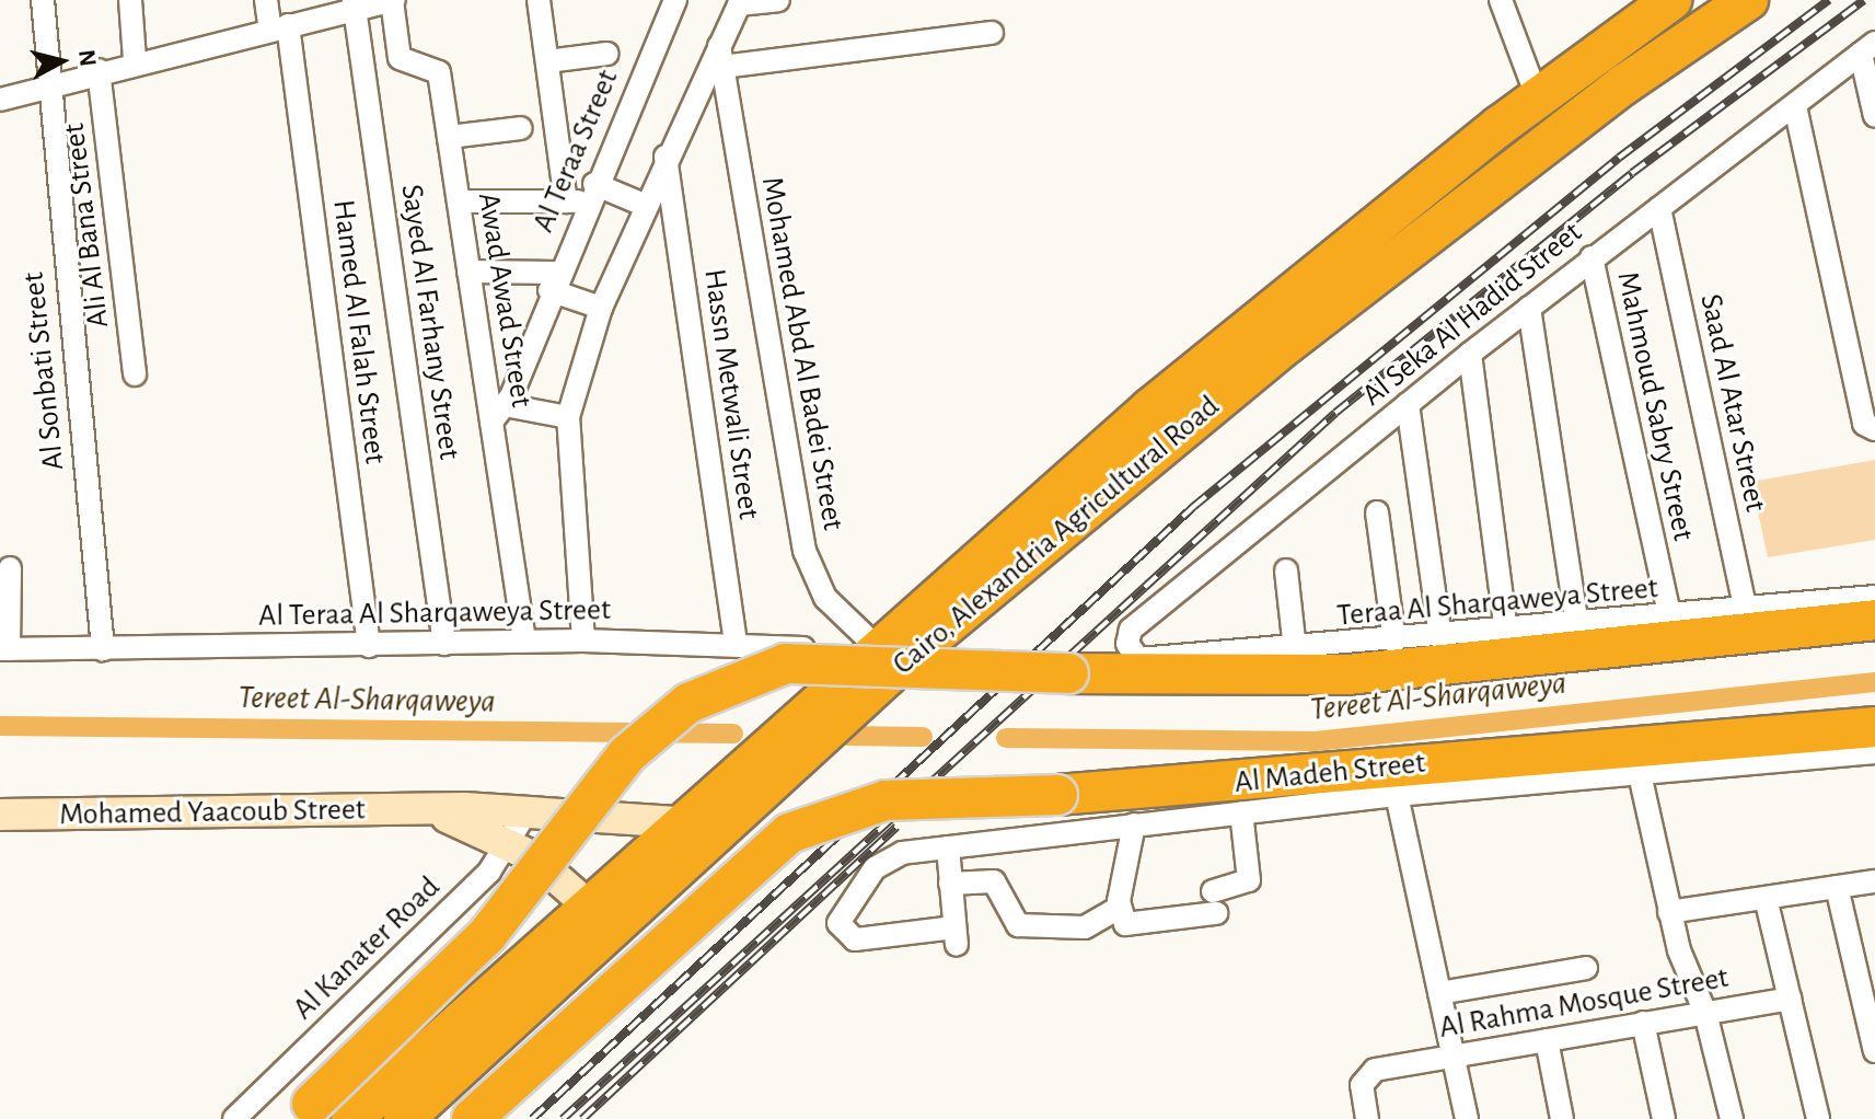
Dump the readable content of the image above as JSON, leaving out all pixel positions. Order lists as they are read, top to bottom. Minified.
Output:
{"streets":{"highway":["Cairo, Alexandria Agricultural Road"],"main road":["Mohamed Yaacoub Street"],"street":["Al Teraa Street","Ali Al Bana Street","Awad Awad Street","Al Seka Al Hadid Street","Sayed Al Farhany Street","Hamed Al Falah Street","Mohamed Abd Al Badei Street","Al Sonbati Street","Hassn Metwali Street","Saad Al Atar Street","Mahmoud Sabry Street","Teraa Al Sharqaweya Street","Al Teraa Al Sharqaweya Street","Al Madeh Street","Al Kanater Road","Al Rahma Mosque Street"]},"crossings":[["Al Teraa Street","Awad Awad Street"],["Awad Awad Street","Al Teraa Al Sharqaweya Street"],["Al Seka Al Hadid Street","Saad Al Atar Street"],["Al Seka Al Hadid Street","Mahmoud Sabry Street"],["Al Seka Al Hadid Street","Teraa Al Sharqaweya Street"],["Sayed Al Farhany Street","Al Teraa Al Sharqaweya Street"],["Hamed Al Falah Street","Al Teraa Al Sharqaweya Street"],["Mohamed Abd Al Badei Street","Cairo, Alexandria Agricultural Road"],["Mohamed Abd Al Badei Street","Al Teraa Al Sharqaweya Street"],["Al Sonbati Street","Al Teraa Al Sharqaweya Street"],["Hassn Metwali Street","Al Teraa Al Sharqaweya Street"],["Saad Al Atar Street","Teraa Al Sharqaweya Street"],["Mahmoud Sabry Street","Teraa Al Sharqaweya Street"],["Cairo, Alexandria Agricultural Road","Al Teraa Al Sharqaweya Street"],["Cairo, Alexandria Agricultural Road","Mohamed Yaacoub Street"],["Mohamed Yaacoub Street","Al Kanater Road"]],"water":["Tereet Al-Sharqaweya"],"north":"right"}
